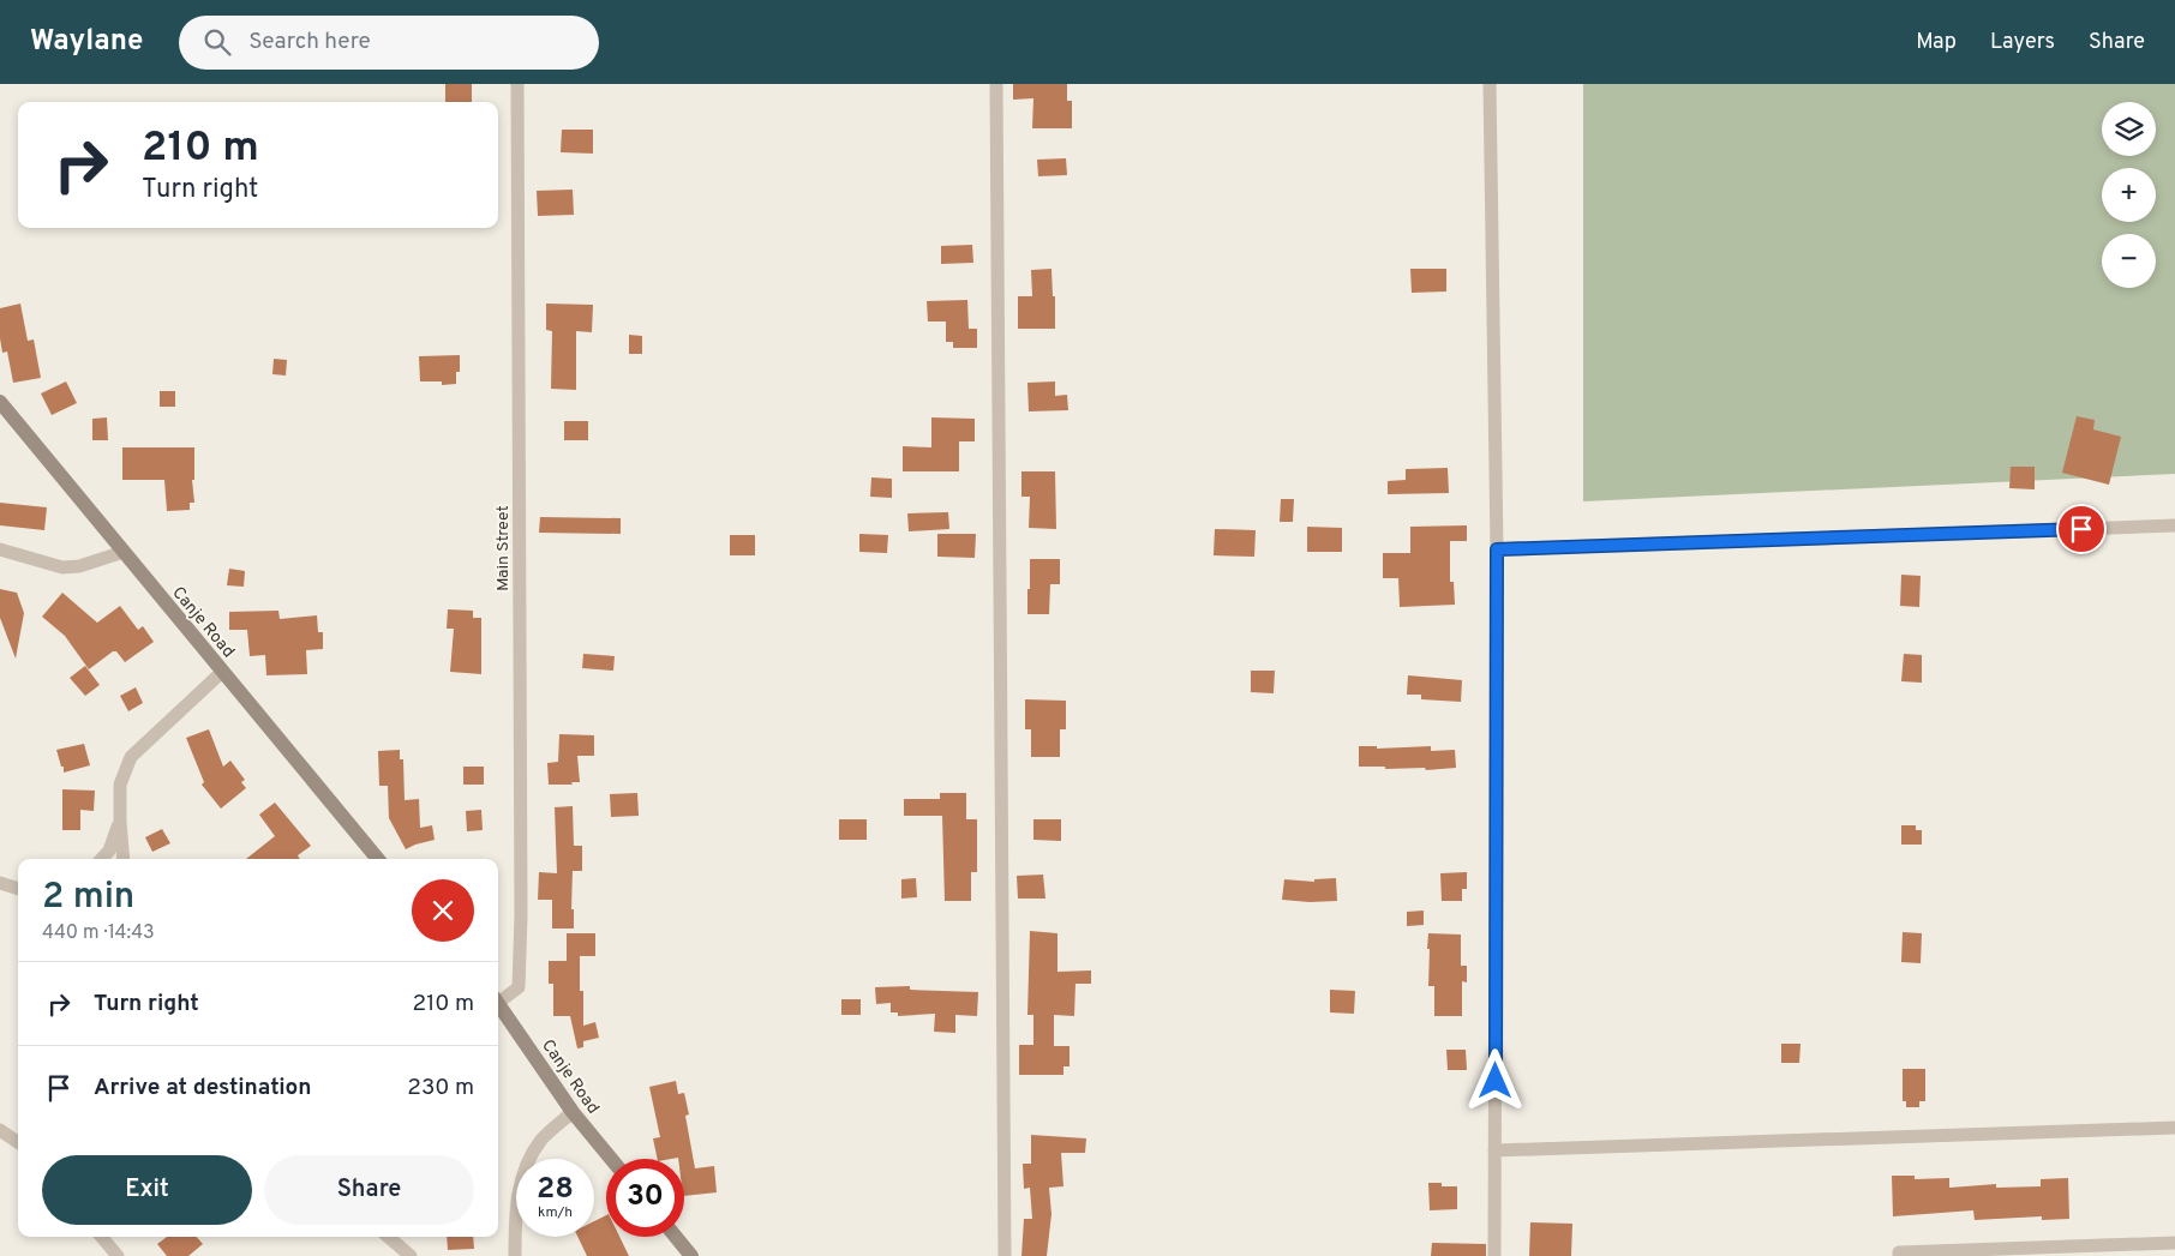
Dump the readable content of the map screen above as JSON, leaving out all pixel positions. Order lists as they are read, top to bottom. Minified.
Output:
{"streets":{"street":["Main Street","Canje Road"]},"page":{"header":"Waylane","search":"Search here","nav":["Map","Layers","Share"],"map_buttons":["+","−"],"turn":["210 m","Turn right"],"heading":["2 min","440 m · 14:43"],"list":[{"name":"Turn right","value":"210 m"},{"name":"Arrive at destination","value":"230 m"}],"buttons":["Exit","Share"],"speed":"28 km/h","limit":"30"}}
